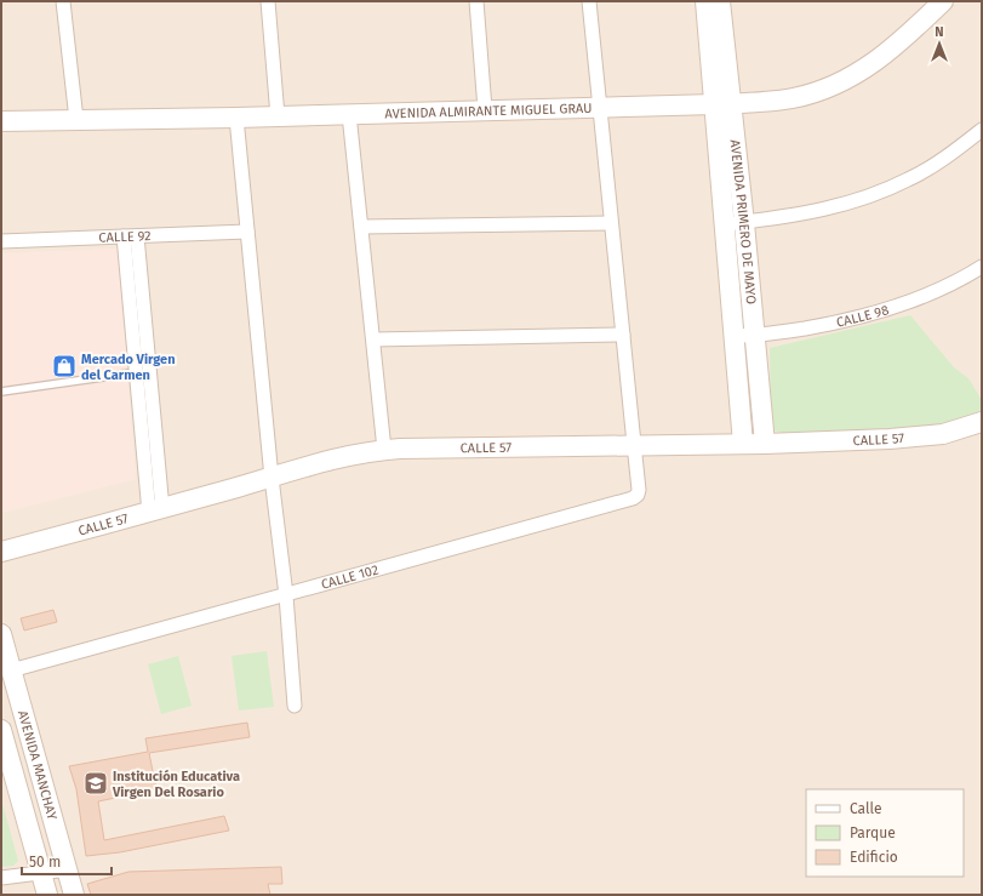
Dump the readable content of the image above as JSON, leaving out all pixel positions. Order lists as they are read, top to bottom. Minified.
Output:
{"streets":{"street":["AVENIDA ALMIRANTE MIGUEL GRAU","AVENIDA PRIMERO DE MAYO","CALLE 92","CALLE 98","CALLE 57","CALLE 102","AVENIDA MANCHAY"]},"crossings":[["AVENIDA ALMIRANTE MIGUEL GRAU","AVENIDA PRIMERO DE MAYO"],["AVENIDA ALMIRANTE MIGUEL GRAU","CALLE 102"],["AVENIDA PRIMERO DE MAYO","CALLE 98"],["AVENIDA PRIMERO DE MAYO","CALLE 57"],["CALLE 57","CALLE 102"],["CALLE 102","AVENIDA MANCHAY"]],"places":{"shop":["Mercado Virgen del Carmen"],"school or university":["Institución Educativa Virgen Del Rosario"]},"legend":["Calle","Parque","Edificio"],"scale_bar":"50 m","north":"top"}
